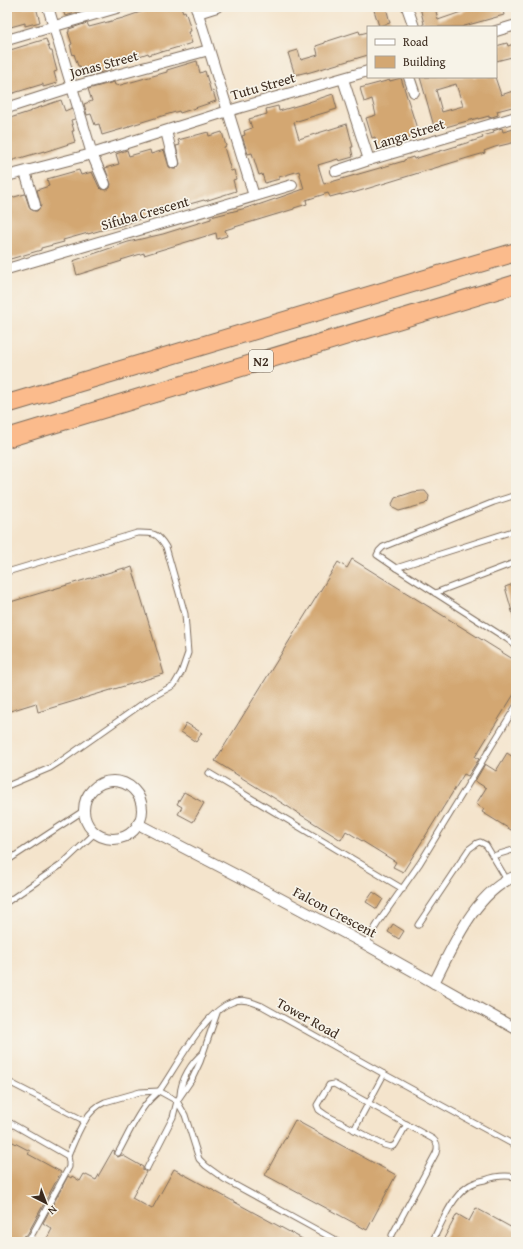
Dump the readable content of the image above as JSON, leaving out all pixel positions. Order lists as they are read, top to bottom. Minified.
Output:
{"streets":{"highway":["N2"],"street":["Jonas Street","Tutu Street","Langa Street","Sifuba Crescent","Falcon Crescent"],"lane":["Tower Road"]},"crossings":[["Tutu Street","Langa Street"]],"legend":["Road","Building"],"north":"bottom right"}
